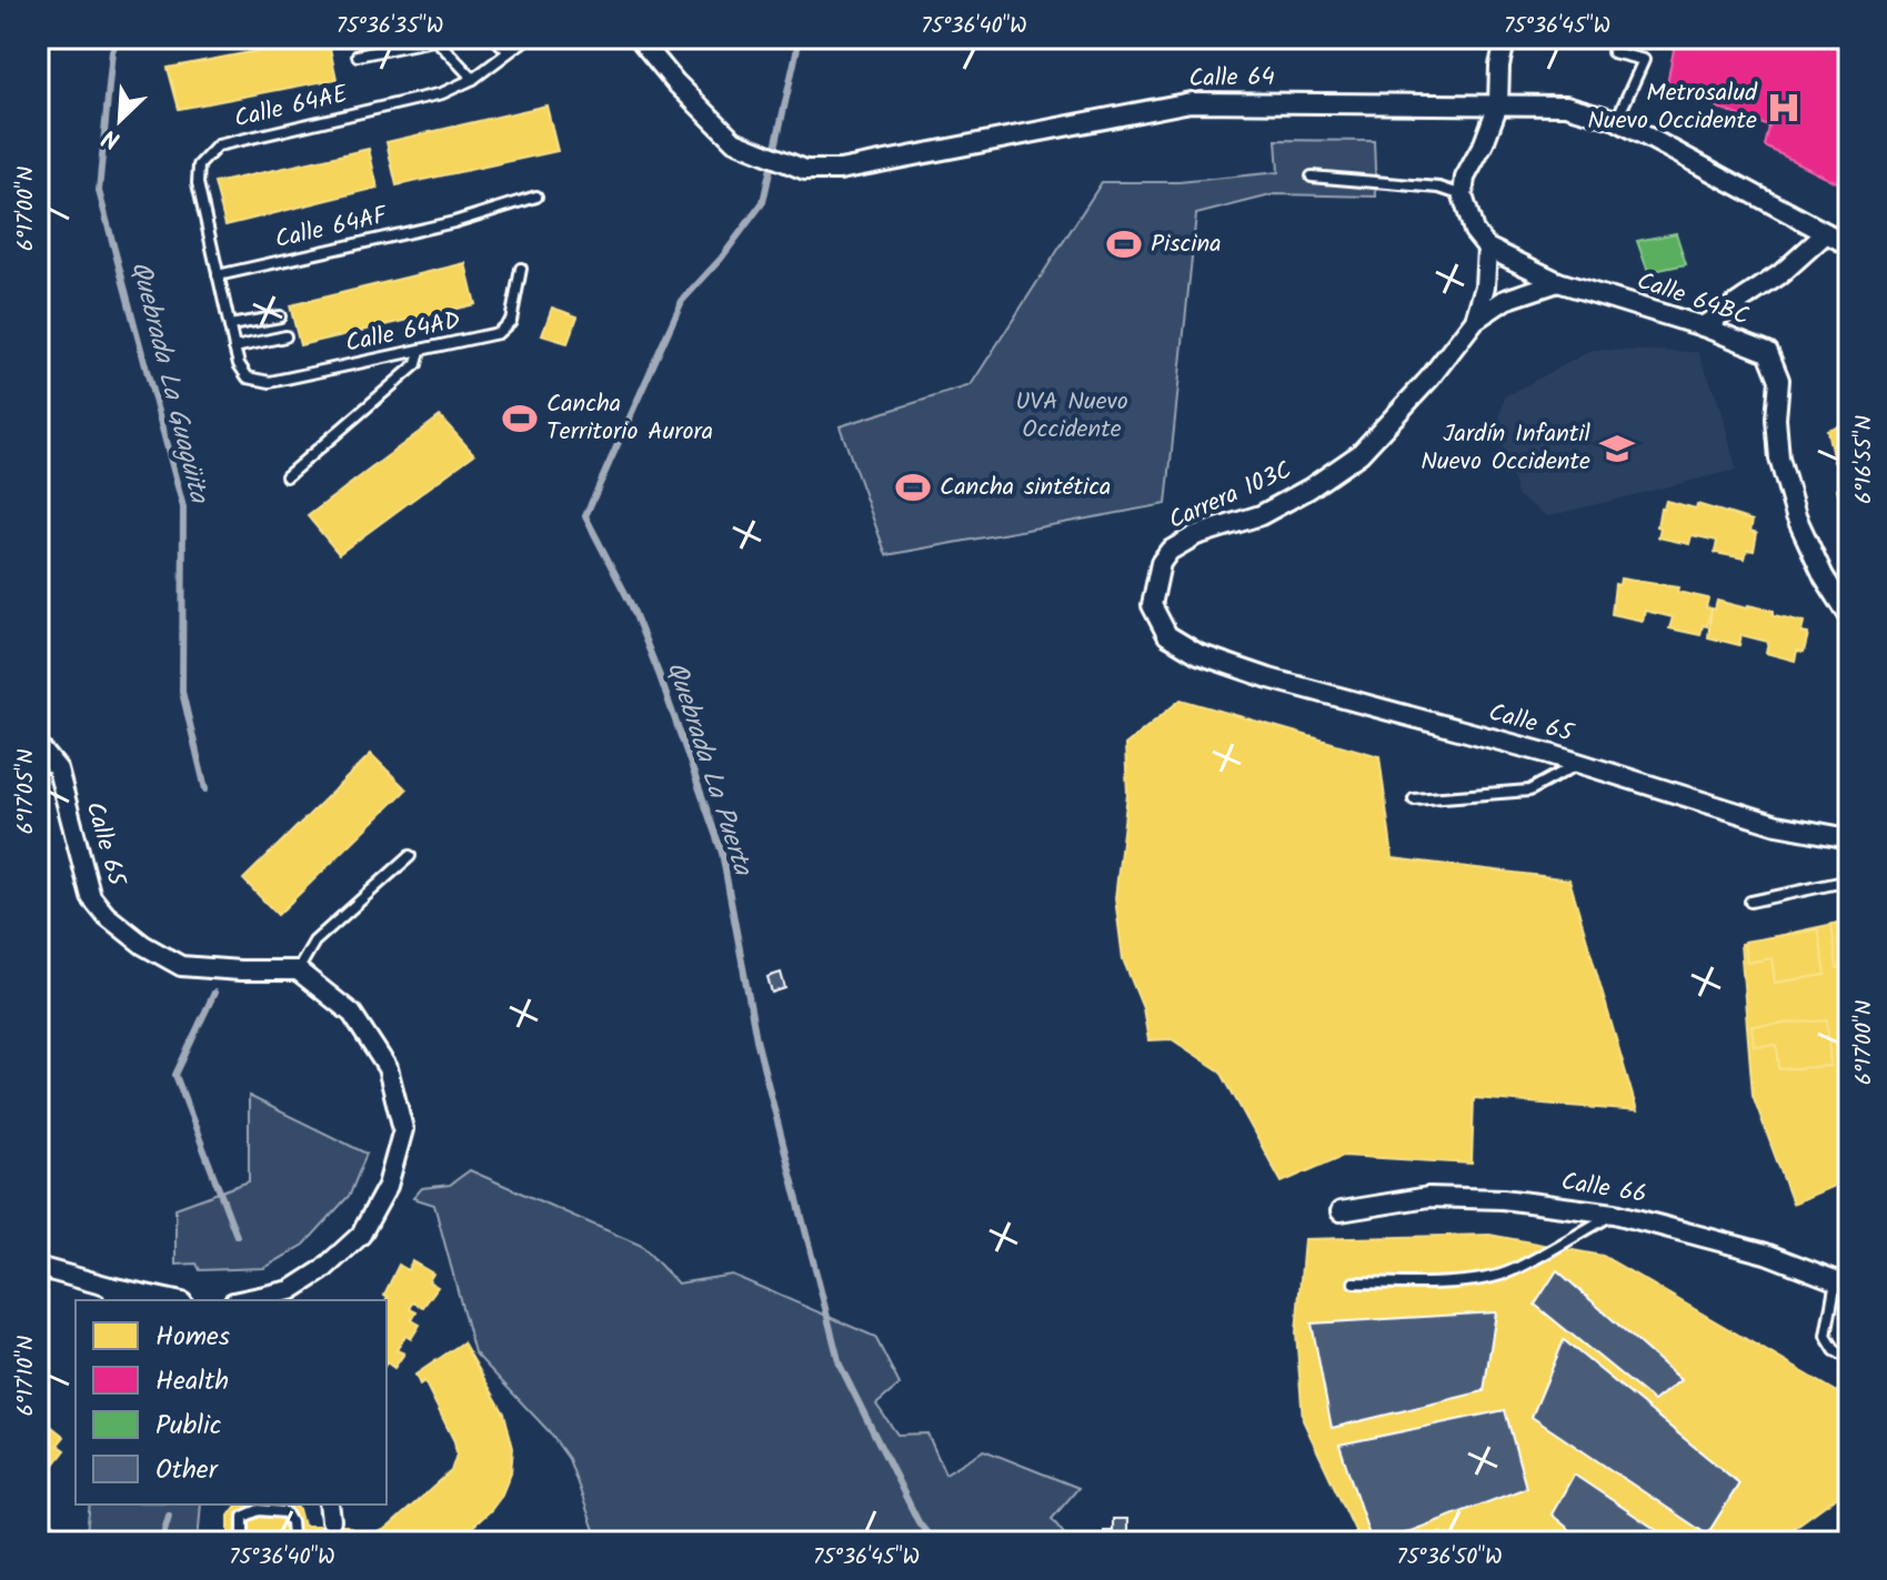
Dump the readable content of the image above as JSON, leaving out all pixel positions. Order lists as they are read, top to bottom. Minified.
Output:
{"streets":{"street":["Calle 64","Calle 64BC","Carrera 103C","Calle 65","Calle 66"],"lane":["Calle 64AE","Calle 64AF","Calle 64AD"]},"crossings":[["Calle 64AE","Calle 64AF"],["Carrera 103C","Calle 65"]],"water":["Quebrada La Guagüita","Quebrada La Puerta"],"parks":["UVA Nuevo Occidente"],"places":{"hospital":["Metrosalud Nuevo Occidente"],"sports":["Piscina","Cancha Territorio Aurora","Cancha sintética"],"school or university":["Jardín Infantil Nuevo Occidente"]},"legend":["Homes","Health","Public","Other"],"north":"bottom left","coordinates":["75°36'35\"W","75°36'40\"W","75°36'45\"W","6°17'00\"N","6°16'55\"N","6°17'05\"N","6°17'10\"N","75°36'50\"W"]}
